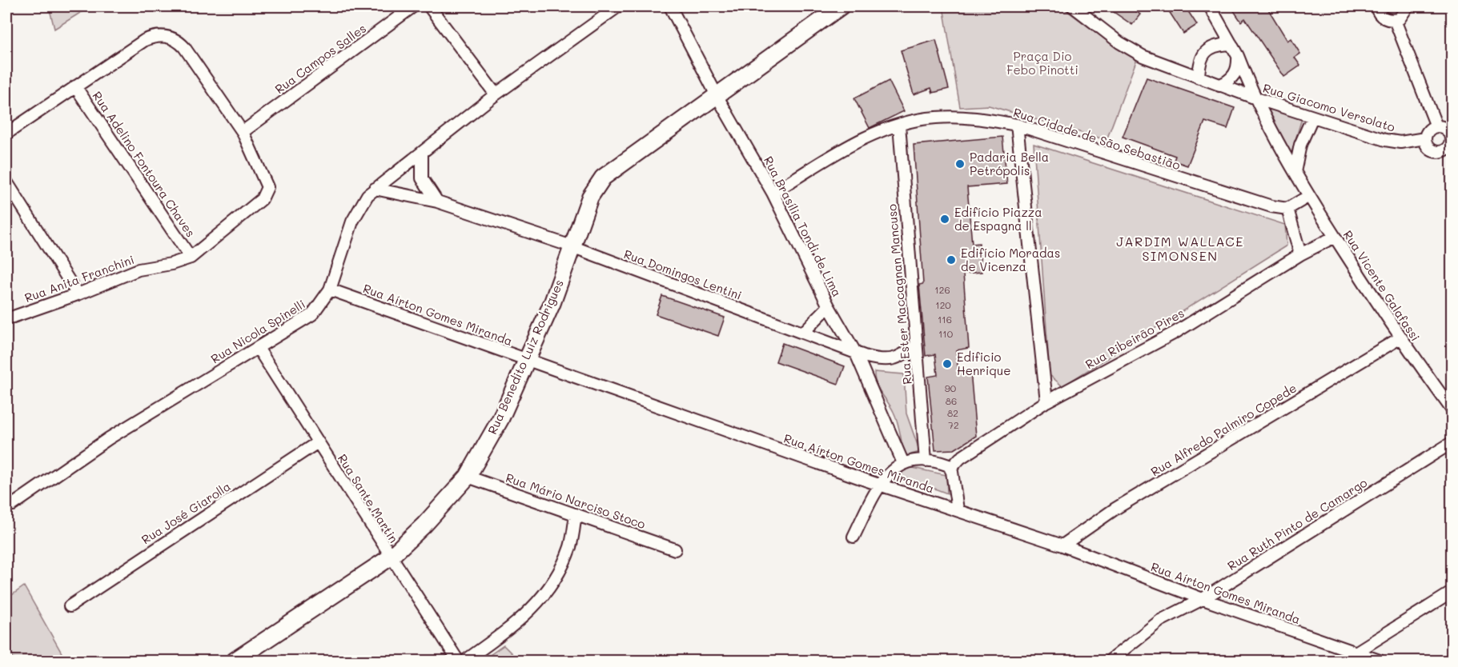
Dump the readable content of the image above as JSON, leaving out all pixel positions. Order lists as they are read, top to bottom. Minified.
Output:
{"streets":{"street":["Rua Campos Salles","Rua Giacomo Versolato","Rua Cidade de São Sebastião","Rua Adelino Fontoura Chaves","Rua Brasília Tondi de Lima","Rua Domingos Lentini","Rua Anita Franchini","Rua Vicente Galafassi","Rua Ester Maccagnan Mancuso","Rua Aírton Gomes Miranda","Rua Nicola Spinelli","Rua Ribeirão Pires","Rua Benedito Luiz Rodrigues","Rua Alfredo Palmiro Copede","Rua Sante Martin","Rua Mário Narciso Stoco","Rua José Giarolla","Rua Ruth Pinto de Camargo"]},"crossings":[["Rua Giacomo Versolato","Rua Vicente Galafassi"],["Rua Cidade de São Sebastião","Rua Brasília Tondi de Lima"],["Rua Cidade de São Sebastião","Rua Ester Maccagnan Mancuso"],["Rua Adelino Fontoura Chaves","Rua Anita Franchini"],["Rua Brasília Tondi de Lima","Rua Domingos Lentini"],["Rua Brasília Tondi de Lima","Rua Benedito Luiz Rodrigues"],["Rua Domingos Lentini","Rua Ester Maccagnan Mancuso"],["Rua Domingos Lentini","Rua Nicola Spinelli"],["Rua Domingos Lentini","Rua Benedito Luiz Rodrigues"],["Rua Vicente Galafassi","Rua Ribeirão Pires"],["Rua Vicente Galafassi","Rua Alfredo Palmiro Copede"],["Rua Aírton Gomes Miranda","Rua Nicola Spinelli"],["Rua Aírton Gomes Miranda","Rua Benedito Luiz Rodrigues"],["Rua Aírton Gomes Miranda","Rua Alfredo Palmiro Copede"],["Rua Aírton Gomes Miranda","Rua Ruth Pinto de Camargo"],["Rua Nicola Spinelli","Rua Sante Martin"],["Rua Benedito Luiz Rodrigues","Rua Sante Martin"],["Rua Benedito Luiz Rodrigues","Rua Mário Narciso Stoco"],["Rua Sante Martin","Rua José Giarolla"]],"districts":["JARDIM WALLACE SIMONSEN"],"parks":["Praça Dio Febo Pinotti"],"places":["Padaria Bella Petrópolis","Edifício Piazza de Espagna ll","Edifício Moradas de Vicenza","Edificio Henrique"],"house_numbers":["126","120","116","110","90","86","82","72"]}
